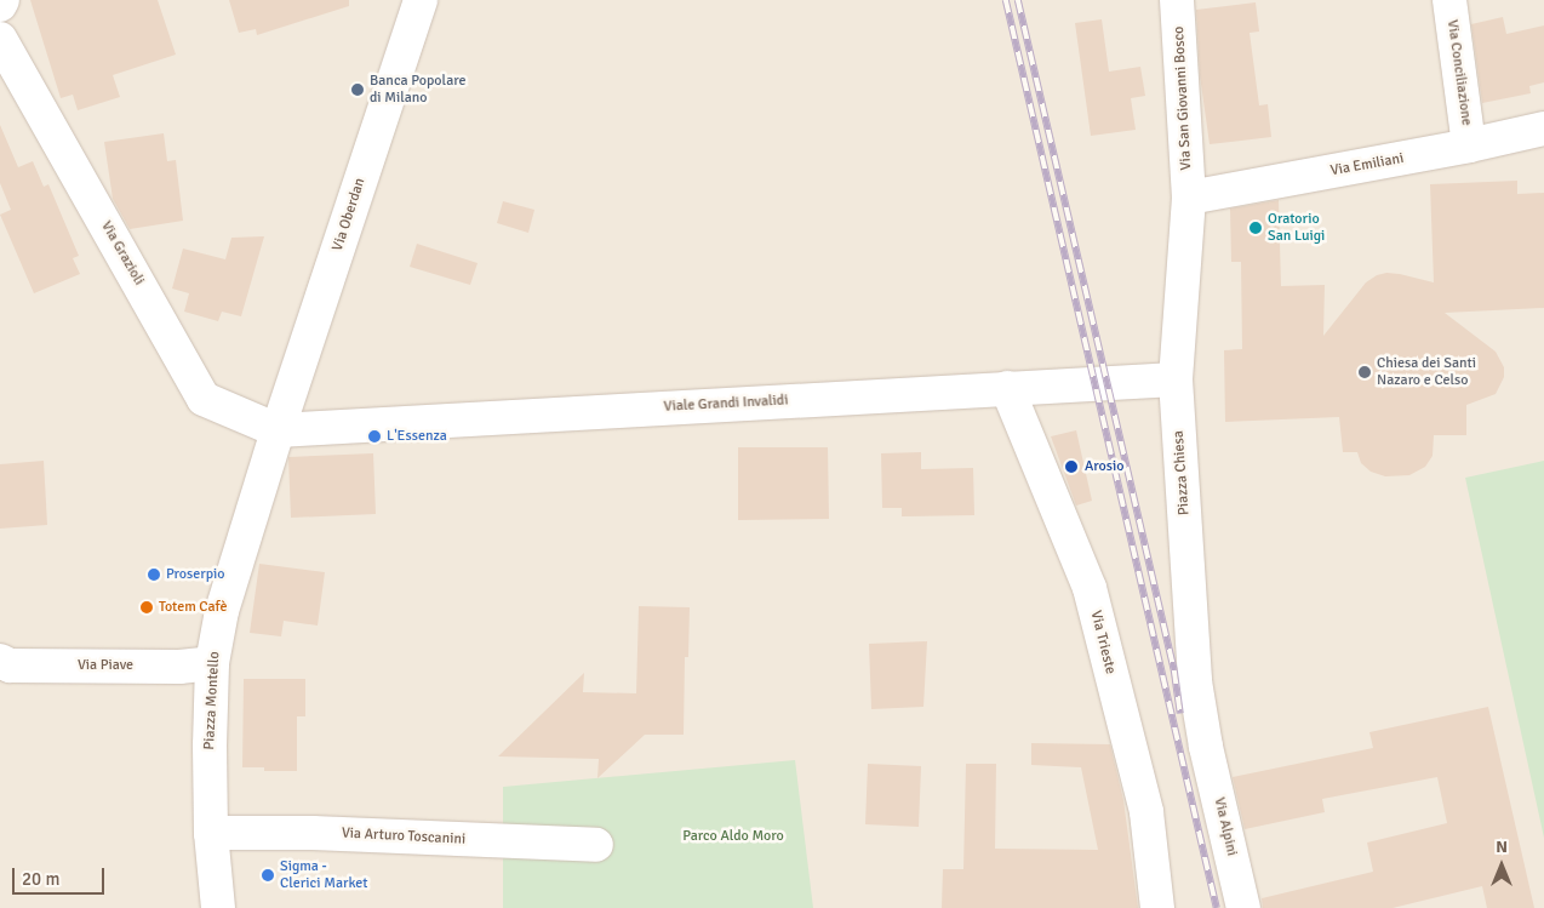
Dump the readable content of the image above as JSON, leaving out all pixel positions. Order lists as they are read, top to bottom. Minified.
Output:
{"streets":{"street":["Via Conciliazione","Via San Giovanni Bosco","Via Emiliani","Via Oberdan","Via Grazioli","Viale Grandi Invalidi","Piazza Chiesa","Via Trieste","Via Piave","Piazza Montello","Via Alpini","Via Arturo Toscanini"]},"crossings":[["Via Conciliazione","Via Emiliani"],["Via San Giovanni Bosco","Via Emiliani"],["Via San Giovanni Bosco","Piazza Chiesa"],["Via Emiliani","Piazza Chiesa"],["Via Oberdan","Via Grazioli"],["Via Oberdan","Viale Grandi Invalidi"],["Via Oberdan","Piazza Montello"],["Via Grazioli","Viale Grandi Invalidi"],["Via Grazioli","Piazza Montello"],["Viale Grandi Invalidi","Piazza Chiesa"],["Viale Grandi Invalidi","Via Trieste"],["Viale Grandi Invalidi","Piazza Montello"],["Piazza Chiesa","Via Alpini"],["Via Piave","Piazza Montello"],["Piazza Montello","Via Arturo Toscanini"]],"parks":["Parco Aldo Moro"],"places":["Banca Popolare di Milano","Oratorio San Luigi","Chiesa dei Santi Nazaro e Celso","L'Essenza","Arosio","Proserpio","Totem Cafè","Sigma - Clerici Market"],"scale_bar":"20 m","north":"top"}
